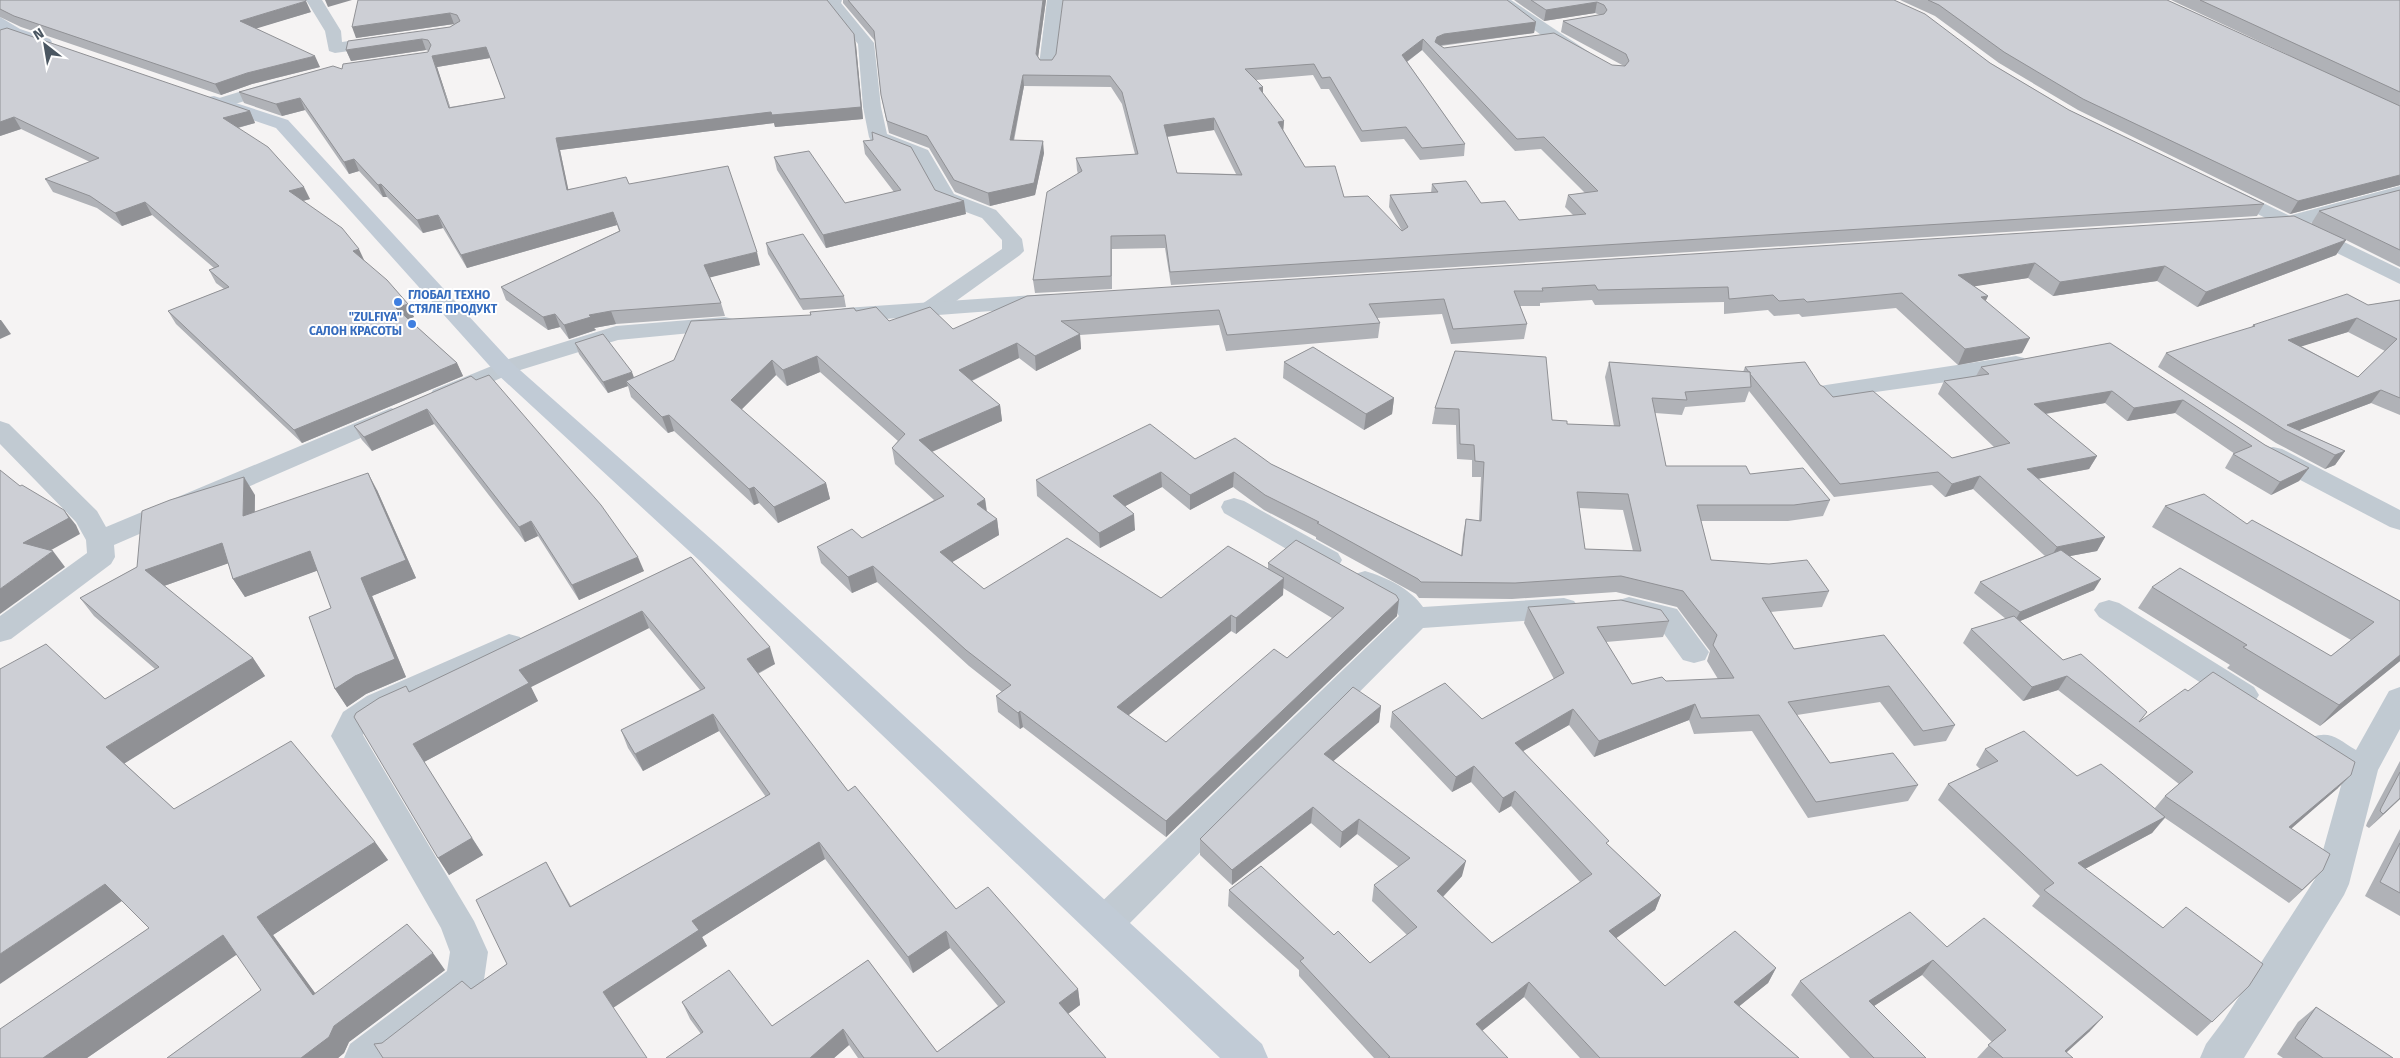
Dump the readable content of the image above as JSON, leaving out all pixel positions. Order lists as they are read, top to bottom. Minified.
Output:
{"places":["ГЛОБАЛ ТЕХНО СТЯЛЕ ПРОДУКТ","\"ZULFIYA\" САЛОН КРАСОТЫ"],"north":"top left"}
